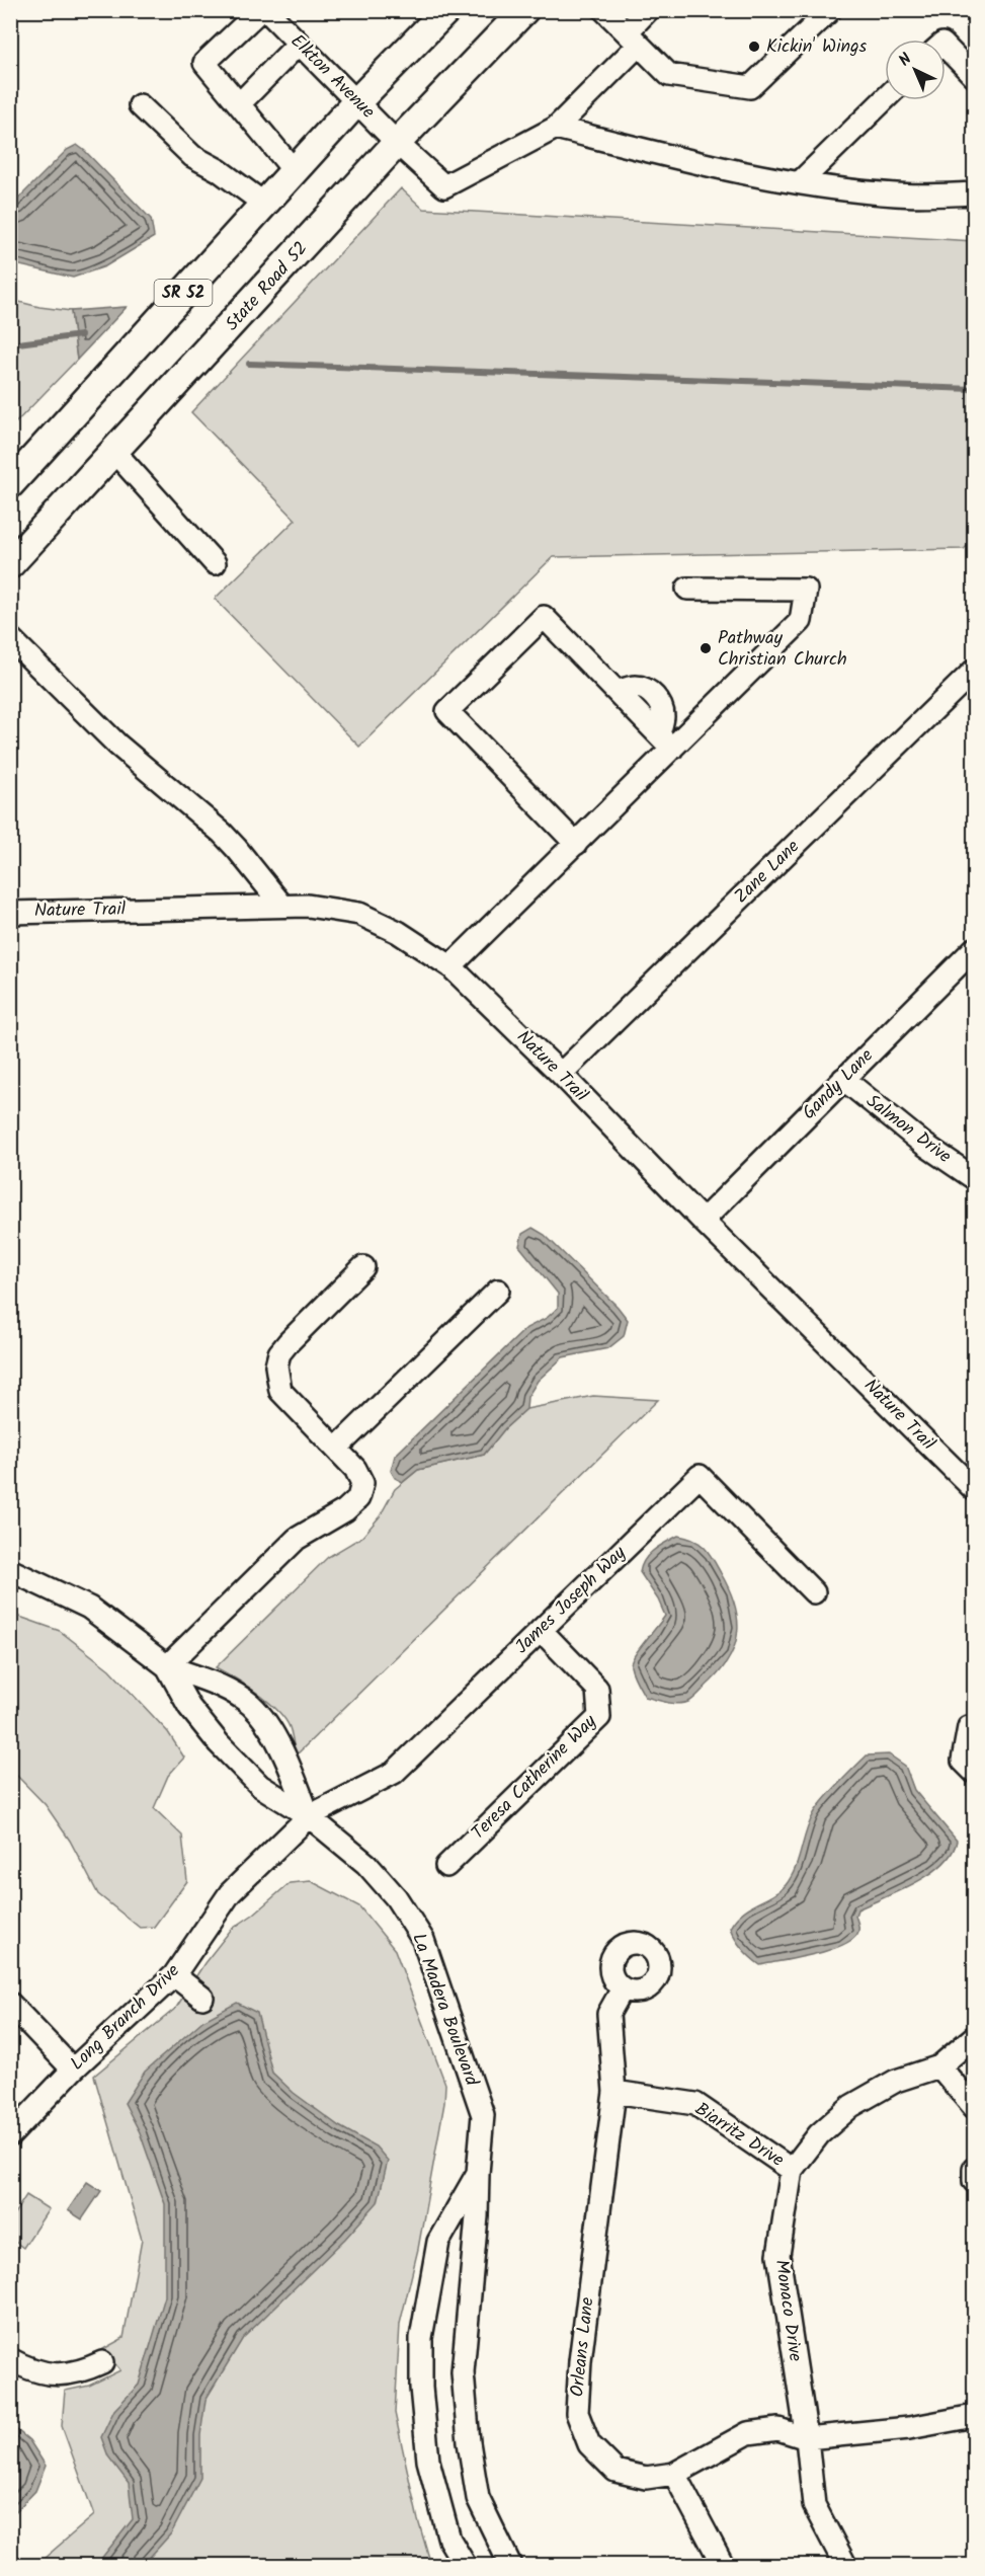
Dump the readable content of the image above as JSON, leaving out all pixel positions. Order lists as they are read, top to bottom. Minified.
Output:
{"streets":{"main road":["State Road 52","SR 52"],"street":["Elkton Avenue","Zane Lane","Nature Trail","Gandy Lane","Salmon Drive","James Joseph Way","Teresa Catherine Way","La Madera Boulevard","Long Branch Drive","Biarritz Drive","Monaco Drive","Orleans Lane"]},"crossings":[["Elkton Avenue","State Road 52"],["Elkton Avenue","SR 52"],["Zane Lane","Nature Trail"],["Nature Trail","Gandy Lane"],["Gandy Lane","Salmon Drive"],["James Joseph Way","Teresa Catherine Way"],["James Joseph Way","La Madera Boulevard"],["James Joseph Way","Long Branch Drive"],["La Madera Boulevard","Long Branch Drive"],["Biarritz Drive","Monaco Drive"],["Biarritz Drive","Orleans Lane"],["Monaco Drive","Orleans Lane"]],"places":["Kickin' Wings","Pathway Christian Church"],"north":"top left"}
